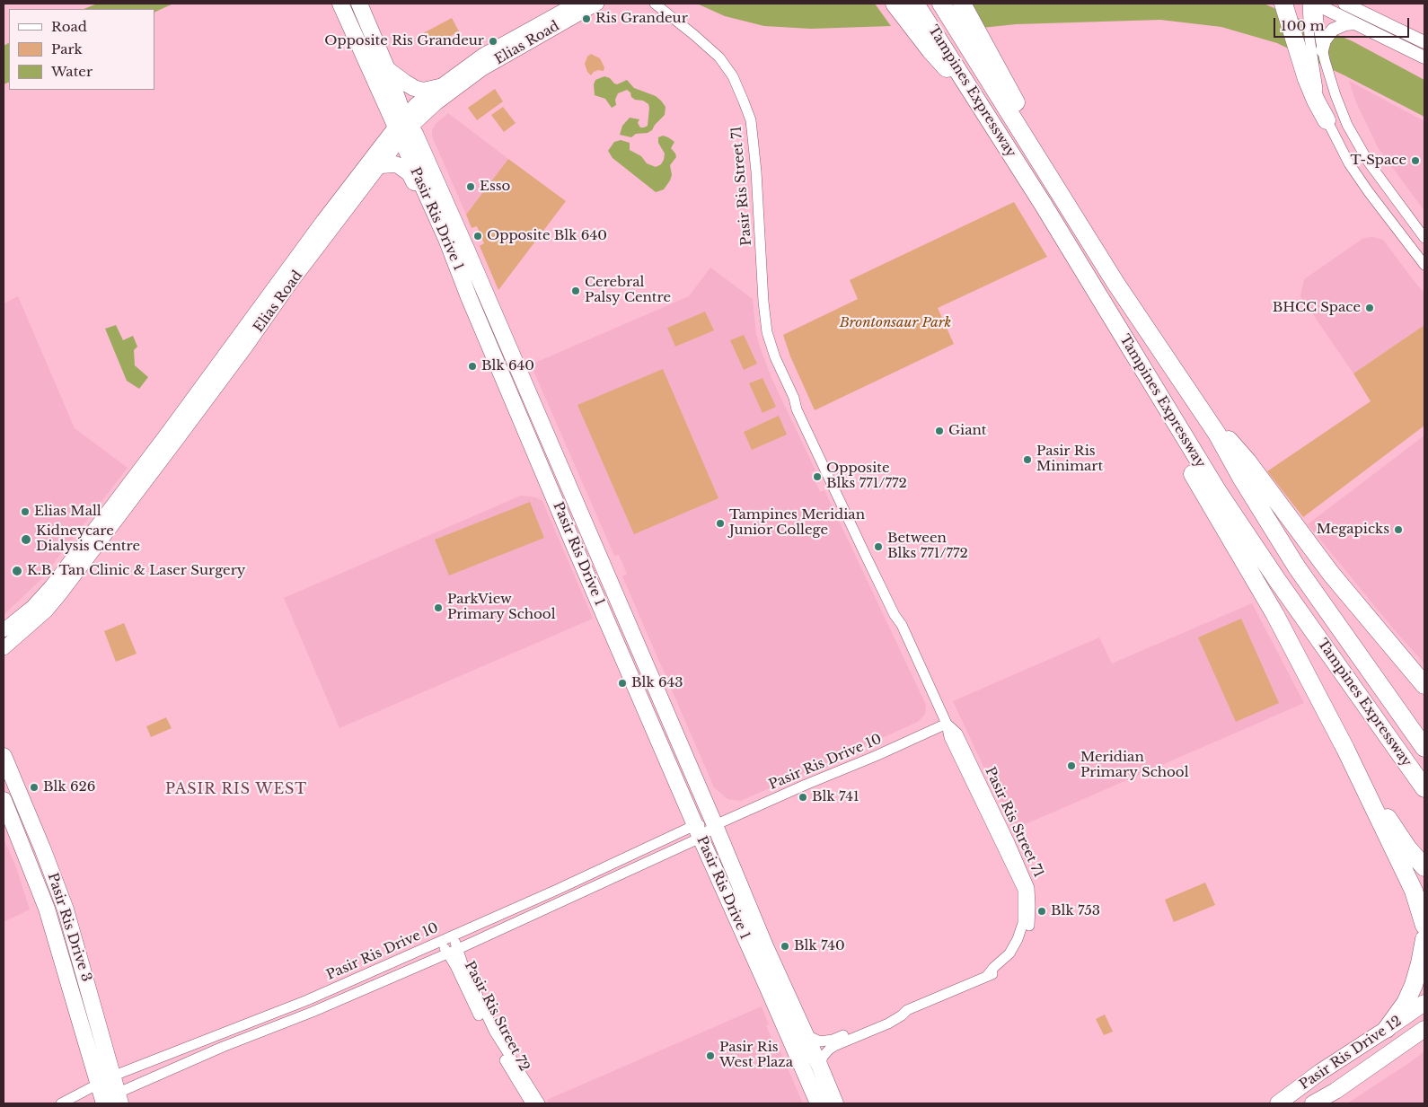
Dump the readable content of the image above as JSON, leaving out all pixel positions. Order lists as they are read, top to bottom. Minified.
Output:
{"streets":{"highway":["Tampines Expressway"],"main road":["Elias Road","Pasir Ris Drive 1","Pasir Ris Drive 3","Pasir Ris Drive 12"],"street":["Pasir Ris Street 71","Pasir Ris Drive 10","Pasir Ris Street 72"]},"crossings":[["Elias Road","Pasir Ris Drive 1"],["Pasir Ris Street 71","Pasir Ris Drive 1"],["Pasir Ris Street 71","Pasir Ris Drive 10"],["Pasir Ris Drive 1","Pasir Ris Drive 10"],["Pasir Ris Drive 10","Pasir Ris Drive 3"],["Pasir Ris Drive 10","Pasir Ris Street 72"]],"districts":["PASIR RIS WEST"],"parks":["Brontonsaur Park"],"places":["Ris Grandeur","Opposite Ris Grandeur","T-Space","Esso","Opposite Blk 640","Cerebral Palsy Centre","BHCC Space","Blk 640","Giant","Pasir Ris Minimart","Opposite Blks 771/772","Elias Mall","Tampines Meridian Junior College","Megapicks","Kidneycare Dialysis Centre","Between Blks 771/772","K.B. Tan Clinic & Laser Surgery","ParkView Primary School","Blk 643","Meridian Primary School","Blk 626","Blk 741","Blk 753","Blk 740","Pasir Ris West Plaza"],"legend":["Road","Park","Water"],"scale_bar":"100 m"}
